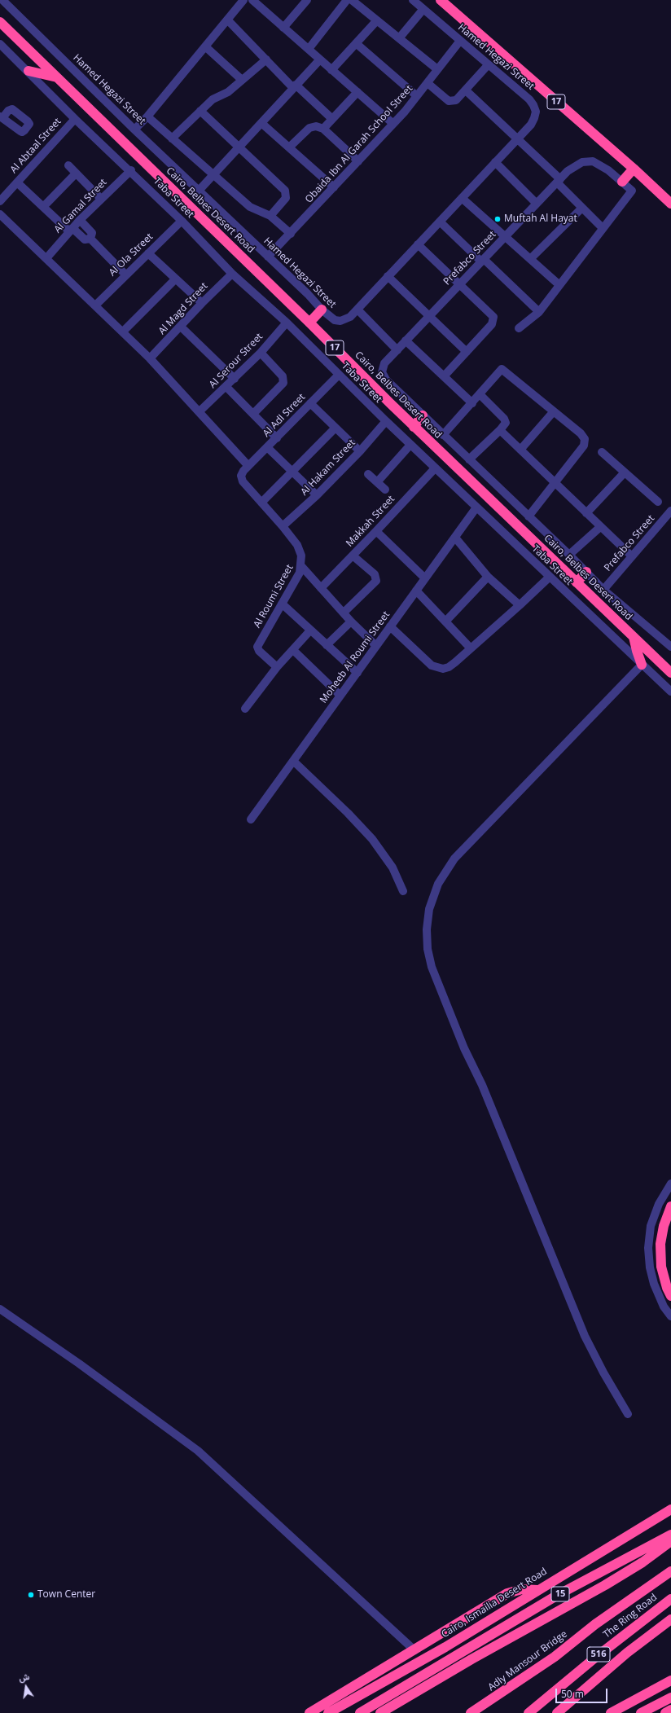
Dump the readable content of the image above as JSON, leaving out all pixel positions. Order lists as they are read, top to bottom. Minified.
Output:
{"streets":{"highway":["17","Cairo, Belbes Desert Road","15","Cairo, Ismailia Desert Road","The Ring Road","516","Adly Mansour Bridge"],"street":["Hamed Hegazi Street","Obaida Ibn Al Garah School Street","Al Abtaal Street","Taba Street","Al Gamal Street","Al Ola Street","Prefabco Street","Al Magd Street","Al Serour Street","Al Adl Street","Al Hakam Street","Makkah Street","Al Roumi Street","Moheeb Al Roumi Street"]},"crossings":[["Hamed Hegazi Street","Obaida Ibn Al Garah School Street"],["Al Abtaal Street","Taba Street"],["Taba Street","Al Gamal Street"],["Taba Street","Al Ola Street"],["Taba Street","Al Magd Street"],["Taba Street","Al Serour Street"],["Taba Street","Al Adl Street"],["Taba Street","Al Hakam Street"],["Taba Street","Makkah Street"],["Taba Street","Moheeb Al Roumi Street"],["Al Adl Street","Al Roumi Street"],["Al Hakam Street","Al Roumi Street"],["The Ring Road","Adly Mansour Bridge"]],"places":["Muftah Al Hayat","Town Center"],"scale_bar":"50 m","north":"top"}
